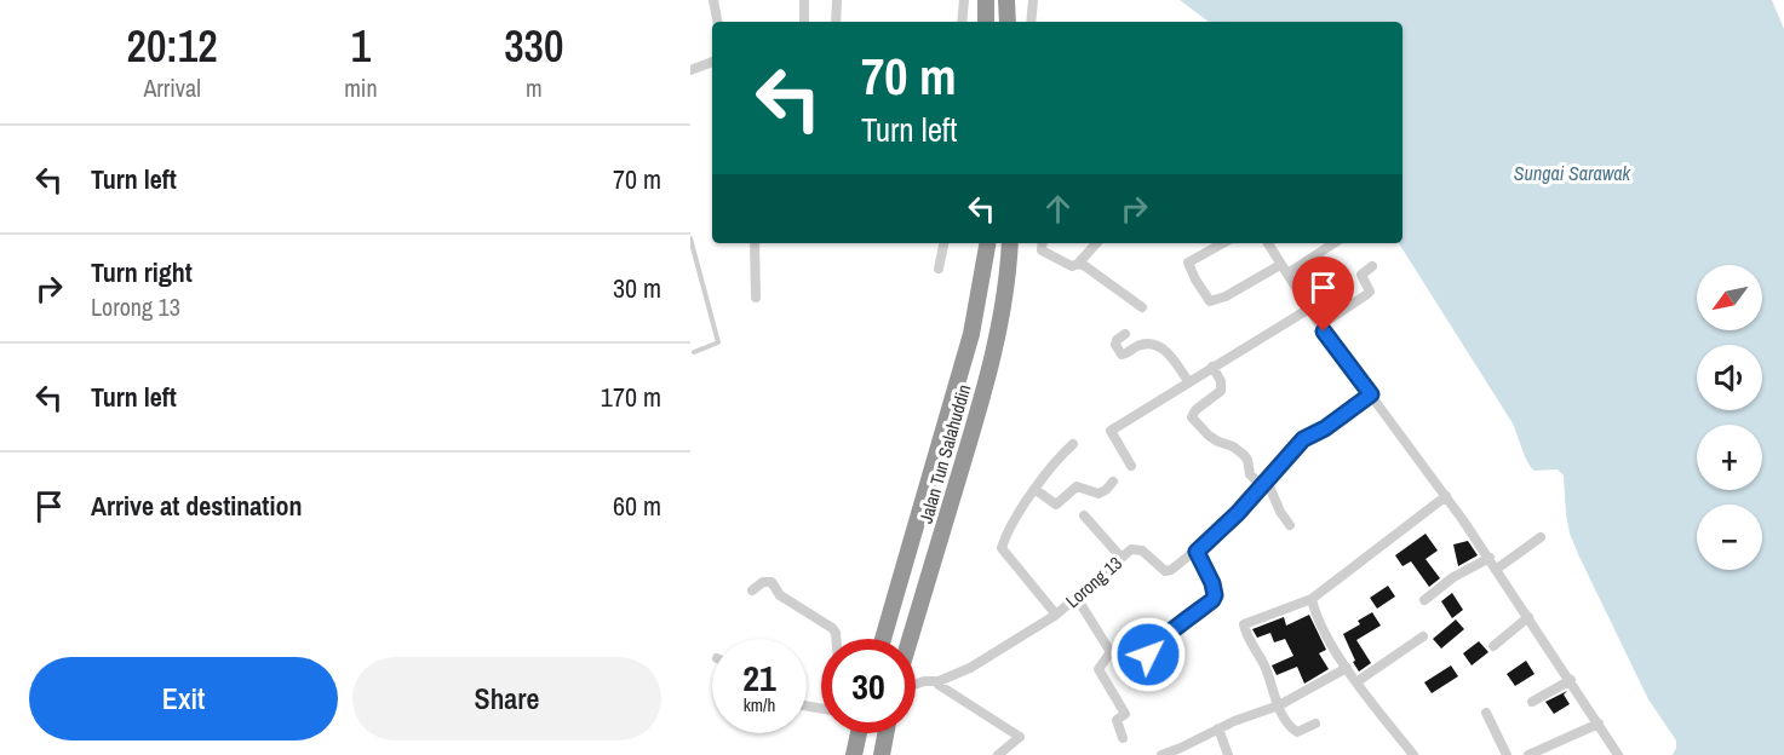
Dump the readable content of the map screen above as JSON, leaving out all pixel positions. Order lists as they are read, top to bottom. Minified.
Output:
{"streets":{"highway":["Jalan Tun Salahuddin"],"street":["Lorong 13"]},"water":["Sungai Sarawak"],"north":"bottom left","page":{"eta":["20:12","Arrival","1","min","330","m"],"turn":["70 m","Turn left"],"list":[{"name":"Turn left","value":"70 m"},{"name":"Turn right","note":"Lorong 13","value":"30 m"},{"name":"Turn left","value":"170 m"},{"name":"Arrive at destination","value":"60 m"}],"map_buttons":["+","−"],"speed":"21 km/h","limit":"30","buttons":["Exit","Share"]}}
